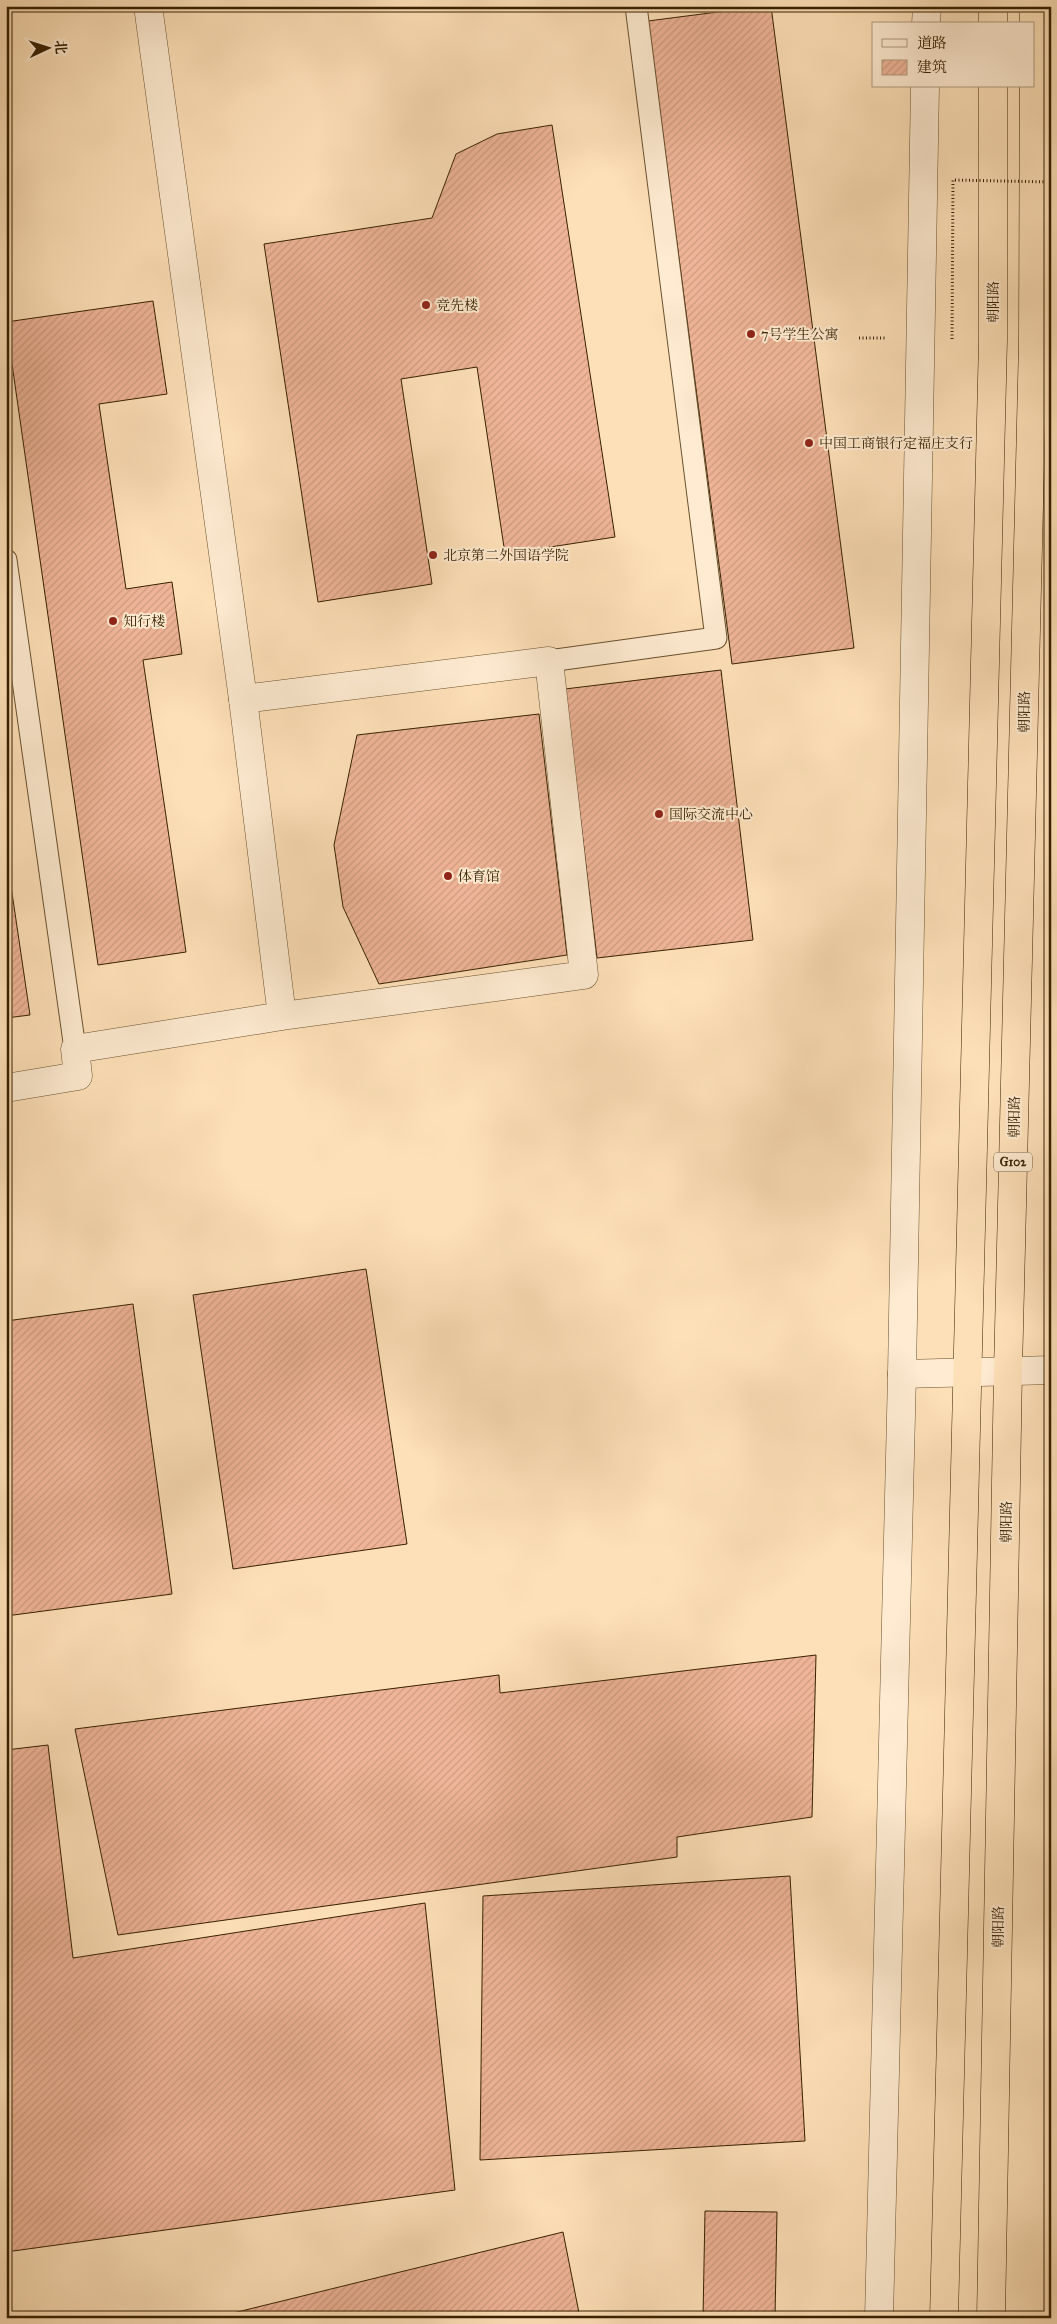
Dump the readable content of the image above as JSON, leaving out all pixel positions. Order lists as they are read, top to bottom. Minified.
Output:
{"streets":{"highway":["朝阳路","G102"]},"places":["竞先楼","7号学生公寓","中国工商银行定福庄支行","北京第二外国语学院","知行楼","国际交流中心","体育馆"],"legend":["道路","建筑"],"north":"right"}
